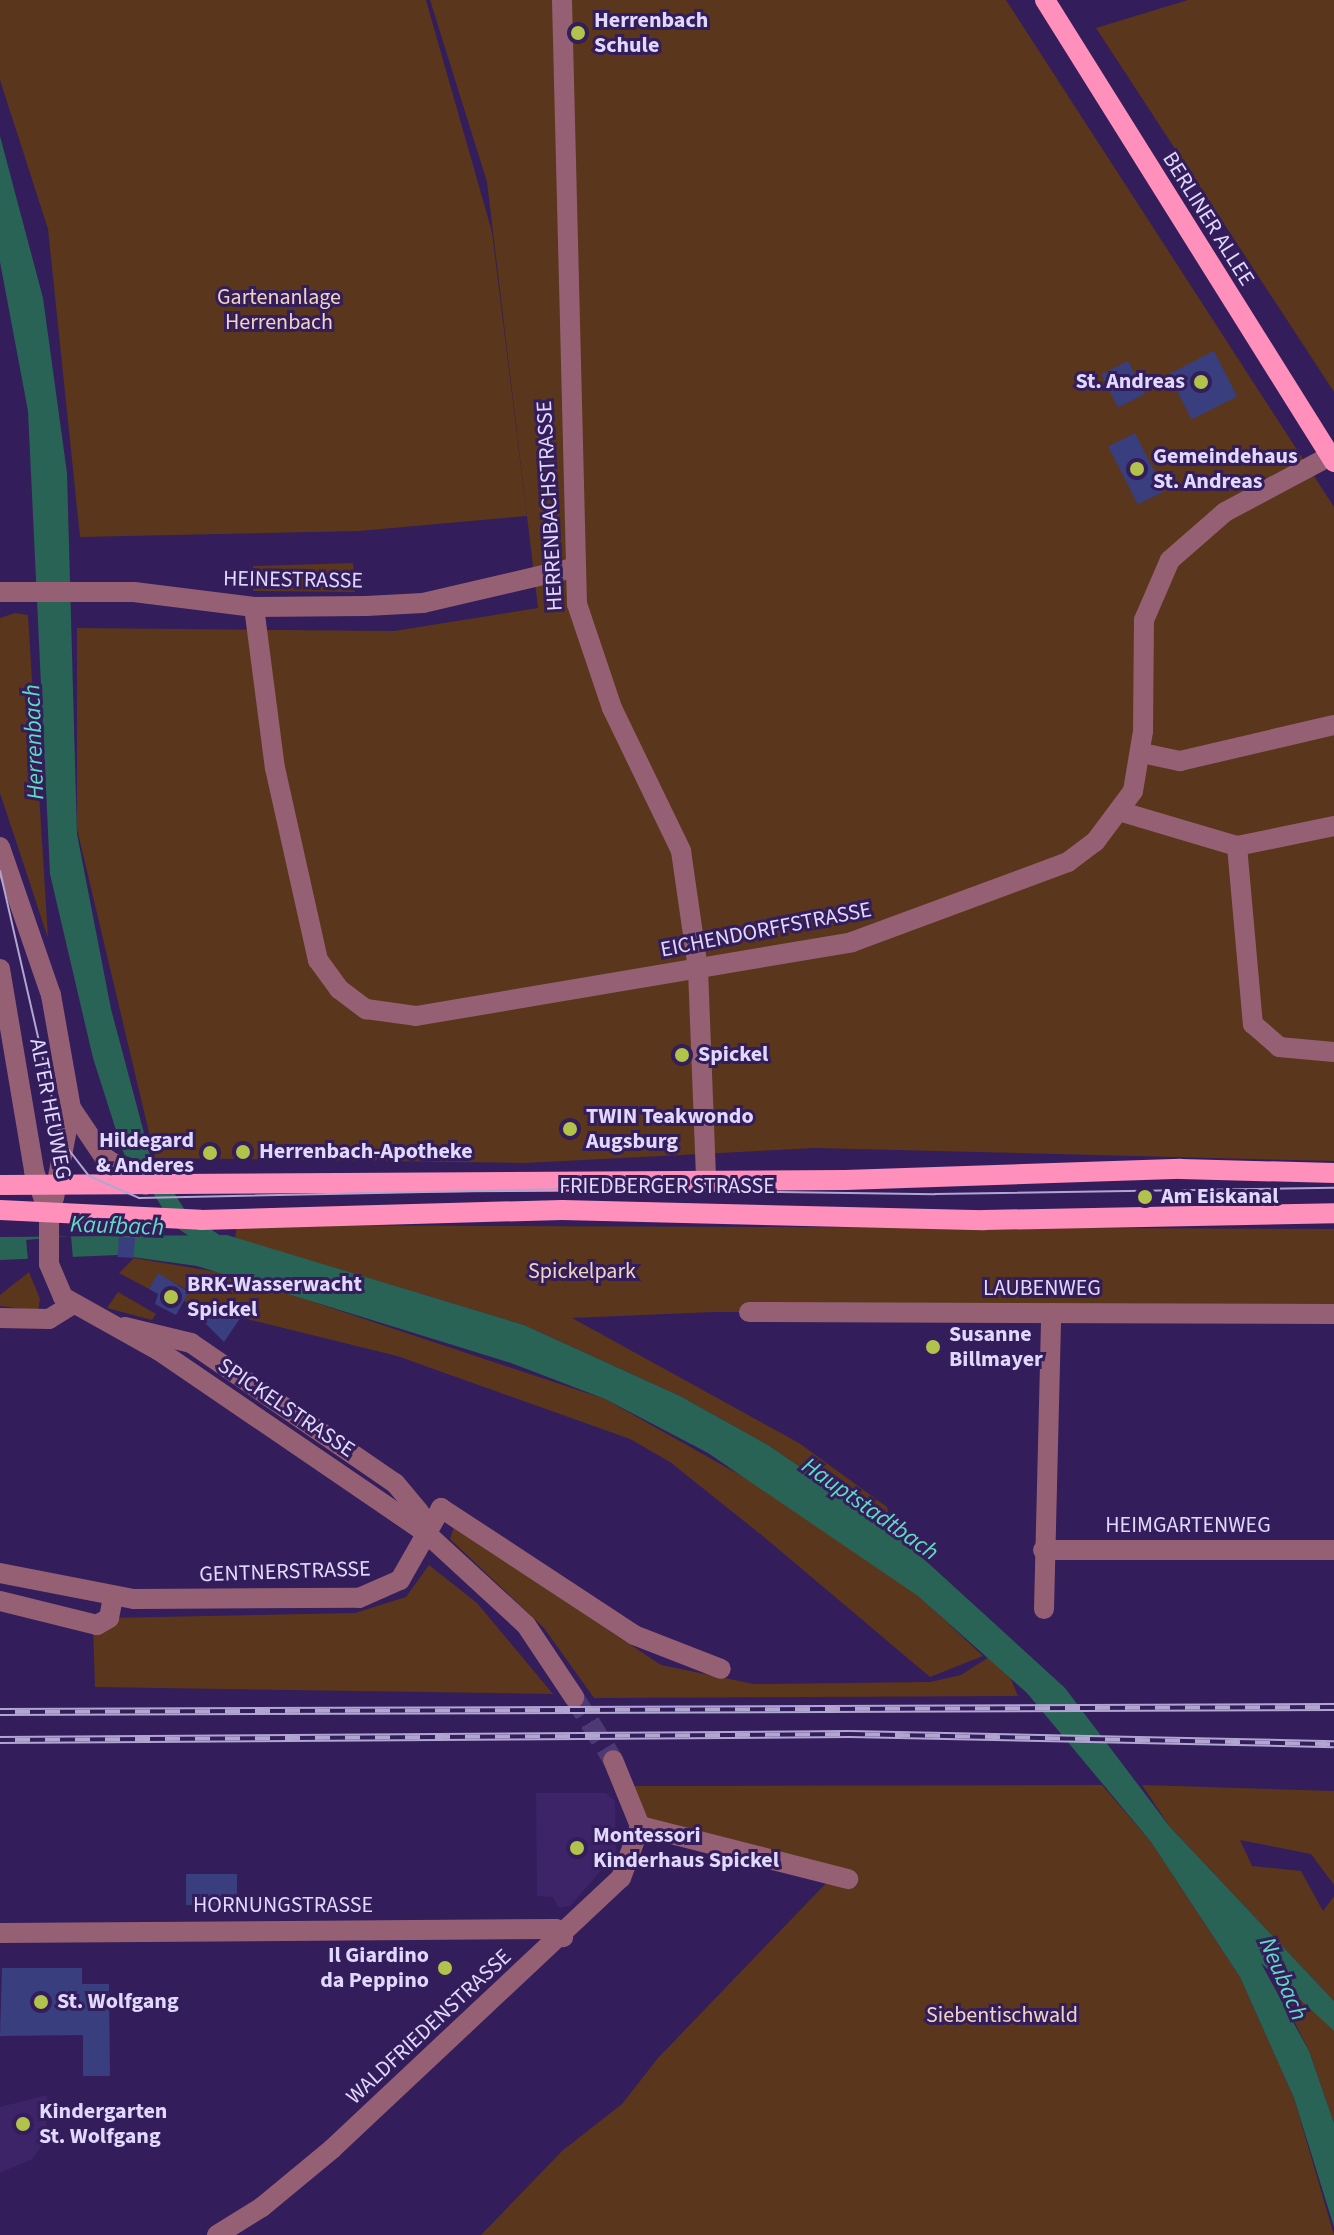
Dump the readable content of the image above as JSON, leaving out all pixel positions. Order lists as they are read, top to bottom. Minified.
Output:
{"streets":{"main road":["BERLINER ALLEE","FRIEDBERGER STRASSE"],"street":["HERRENBACHSTRASSE","HEINESTRASSE","EICHENDORFFSTRASSE","ALTER HEUWEG","LAUBENWEG","SPICKELSTRASSE","HEIMGARTENWEG","GENTNERSTRASSE","HORNUNGSTRASSE","WALDFRIEDENSTRASSE"]},"crossings":[["BERLINER ALLEE","EICHENDORFFSTRASSE"],["HERRENBACHSTRASSE","HEINESTRASSE"],["HERRENBACHSTRASSE","EICHENDORFFSTRASSE"],["HERRENBACHSTRASSE","FRIEDBERGER STRASSE"],["HEINESTRASSE","EICHENDORFFSTRASSE"],["ALTER HEUWEG","FRIEDBERGER STRASSE"],["ALTER HEUWEG","SPICKELSTRASSE"],["FRIEDBERGER STRASSE","SPICKELSTRASSE"],["SPICKELSTRASSE","GENTNERSTRASSE"],["HORNUNGSTRASSE","WALDFRIEDENSTRASSE"]],"water":["Herrenbach","Kaufbach","Hauptstadtbach","Neubach"],"parks":["Gartenanlage Herrenbach","Spickelpark","Siebentischwald"],"places":["Herrenbach Schule","St. Andreas","Gemeindehaus St. Andreas","Spickel","TWIN Teakwondo Augsburg","Herrenbach-Apotheke","Hildegard & Anderes","Am Eiskanal","BRK-Wasserwacht Spickel","Susanne Billmayer","Montessori Kinderhaus Spickel","Il Giardino da Peppino","St. Wolfgang","Kindergarten St. Wolfgang"]}
